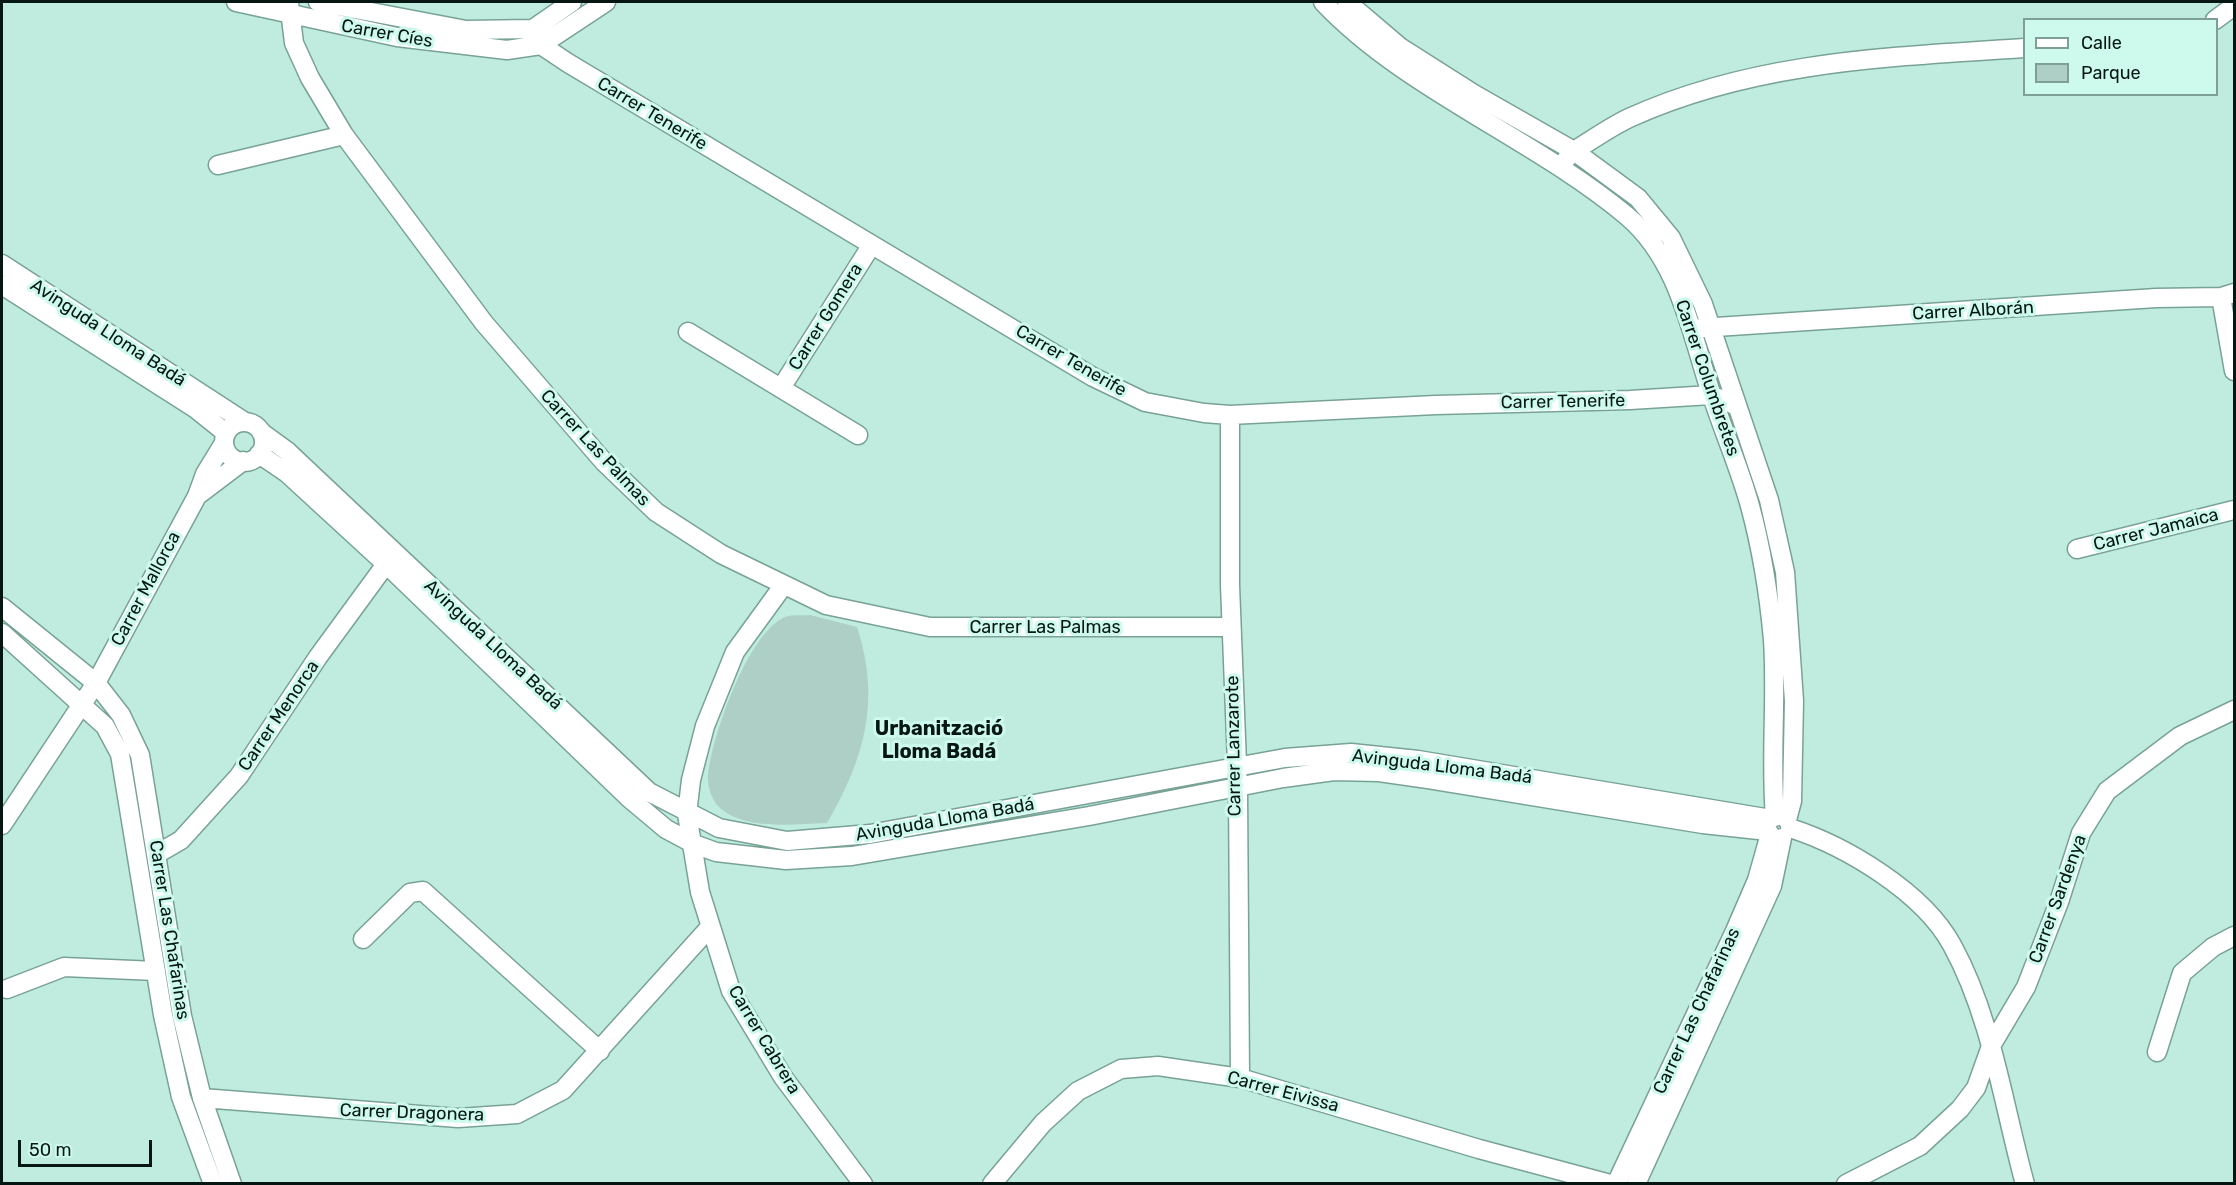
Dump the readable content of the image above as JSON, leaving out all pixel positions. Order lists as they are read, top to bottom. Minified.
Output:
{"streets":{"street":["Carrer Cíes","Carrer Tenerife","Carrer Alborán","Carrer Gomera","Avinguda Lloma Badá","Carrer Columbretes","Carrer Las Palmas","Carrer Jamaica","Carrer Mallorca","Carrer Menorca","Carrer Lanzarote","Carrer Sardenya","Carrer Las Chafarinas","Carrer Cabrera","Carrer Eivissa","Carrer Dragonera"]},"crossings":[["Carrer Cíes","Carrer Tenerife"],["Carrer Cíes","Carrer Las Palmas"],["Carrer Tenerife","Carrer Gomera"],["Carrer Tenerife","Carrer Columbretes"],["Carrer Tenerife","Carrer Lanzarote"],["Carrer Alborán","Carrer Columbretes"],["Avinguda Lloma Badá","Carrer Columbretes"],["Avinguda Lloma Badá","Carrer Mallorca"],["Avinguda Lloma Badá","Carrer Menorca"],["Avinguda Lloma Badá","Carrer Lanzarote"],["Avinguda Lloma Badá","Carrer Las Chafarinas"],["Avinguda Lloma Badá","Carrer Cabrera"],["Carrer Columbretes","Carrer Las Chafarinas"],["Carrer Las Palmas","Carrer Lanzarote"],["Carrer Las Palmas","Carrer Cabrera"],["Carrer Mallorca","Carrer Las Chafarinas"],["Carrer Menorca","Carrer Las Chafarinas"],["Carrer Lanzarote","Carrer Eivissa"],["Carrer Las Chafarinas","Carrer Dragonera"],["Carrer Cabrera","Carrer Dragonera"]],"districts":["Urbanització Lloma Badá"],"legend":["Calle","Parque"],"scale_bar":"50 m"}
